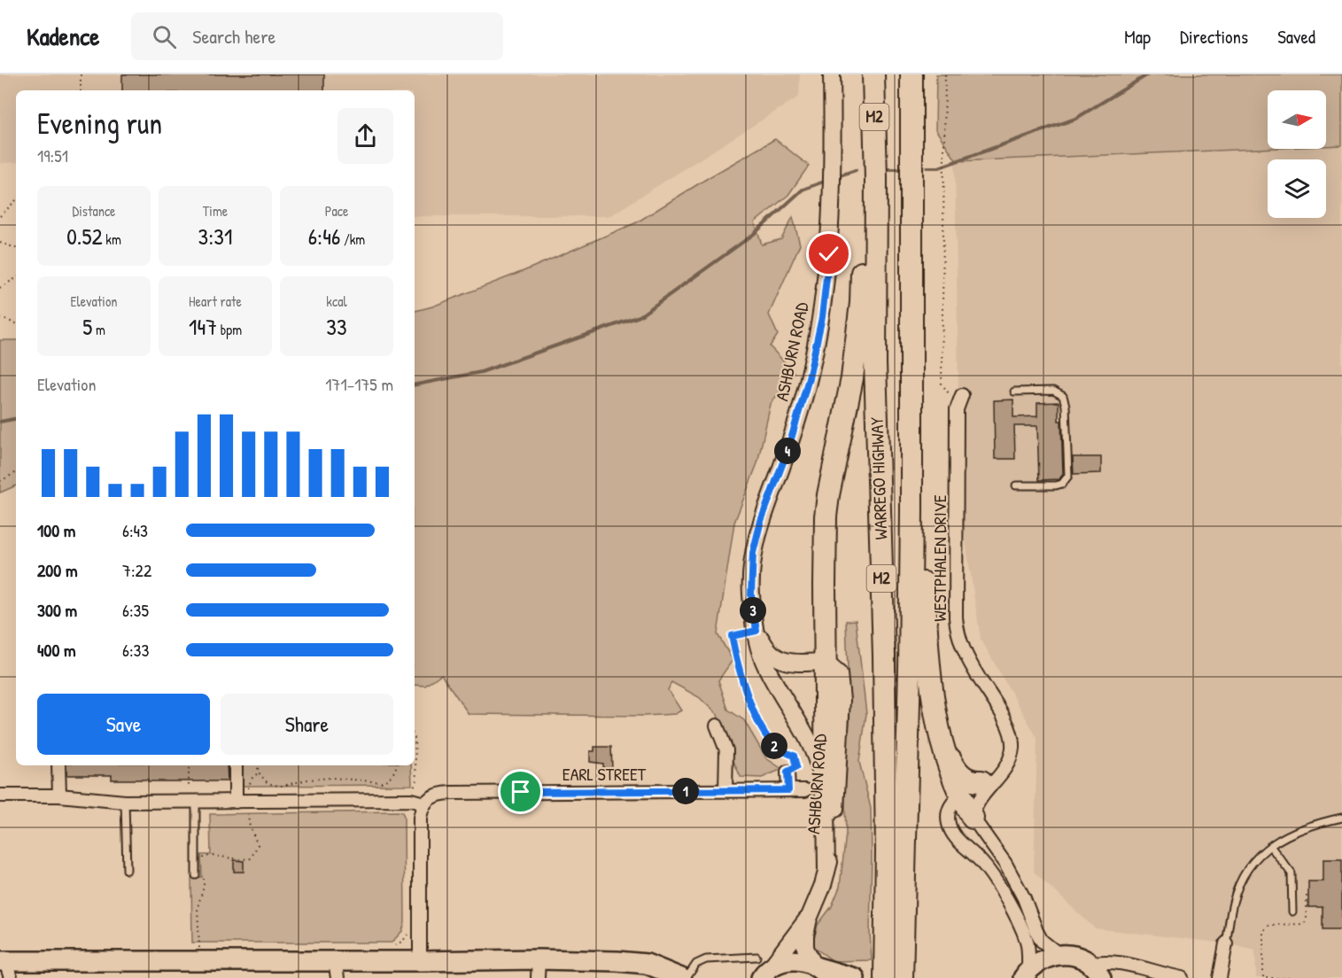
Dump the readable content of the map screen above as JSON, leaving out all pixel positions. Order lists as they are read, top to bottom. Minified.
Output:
{"streets":{"highway":["M2","WARREGO HIGHWAY"],"street":["ASHBURN ROAD","WESTPHALEN DRIVE","EARL STREET"]},"north":"right","page":{"header":"Kadence","search":"Search here","nav":["Map","Directions","Saved"],"heading":["Evening run","19:51"],"stats":[["Distance","0.52 km"],["Time","3:31"],["Pace","6:46 /km"],["Elevation","5 m"],["Heart rate","147 bpm"],["kcal","33"]],"chart":["Elevation","171–175 m"],"pins":["4","3","2","1"],"list":[{"name":"100 m","note":"6:43"},{"name":"200 m","note":"7:22"},{"name":"300 m","note":"6:35"},{"name":"400 m","note":"6:33"}],"buttons":["Save","Share"]}}
